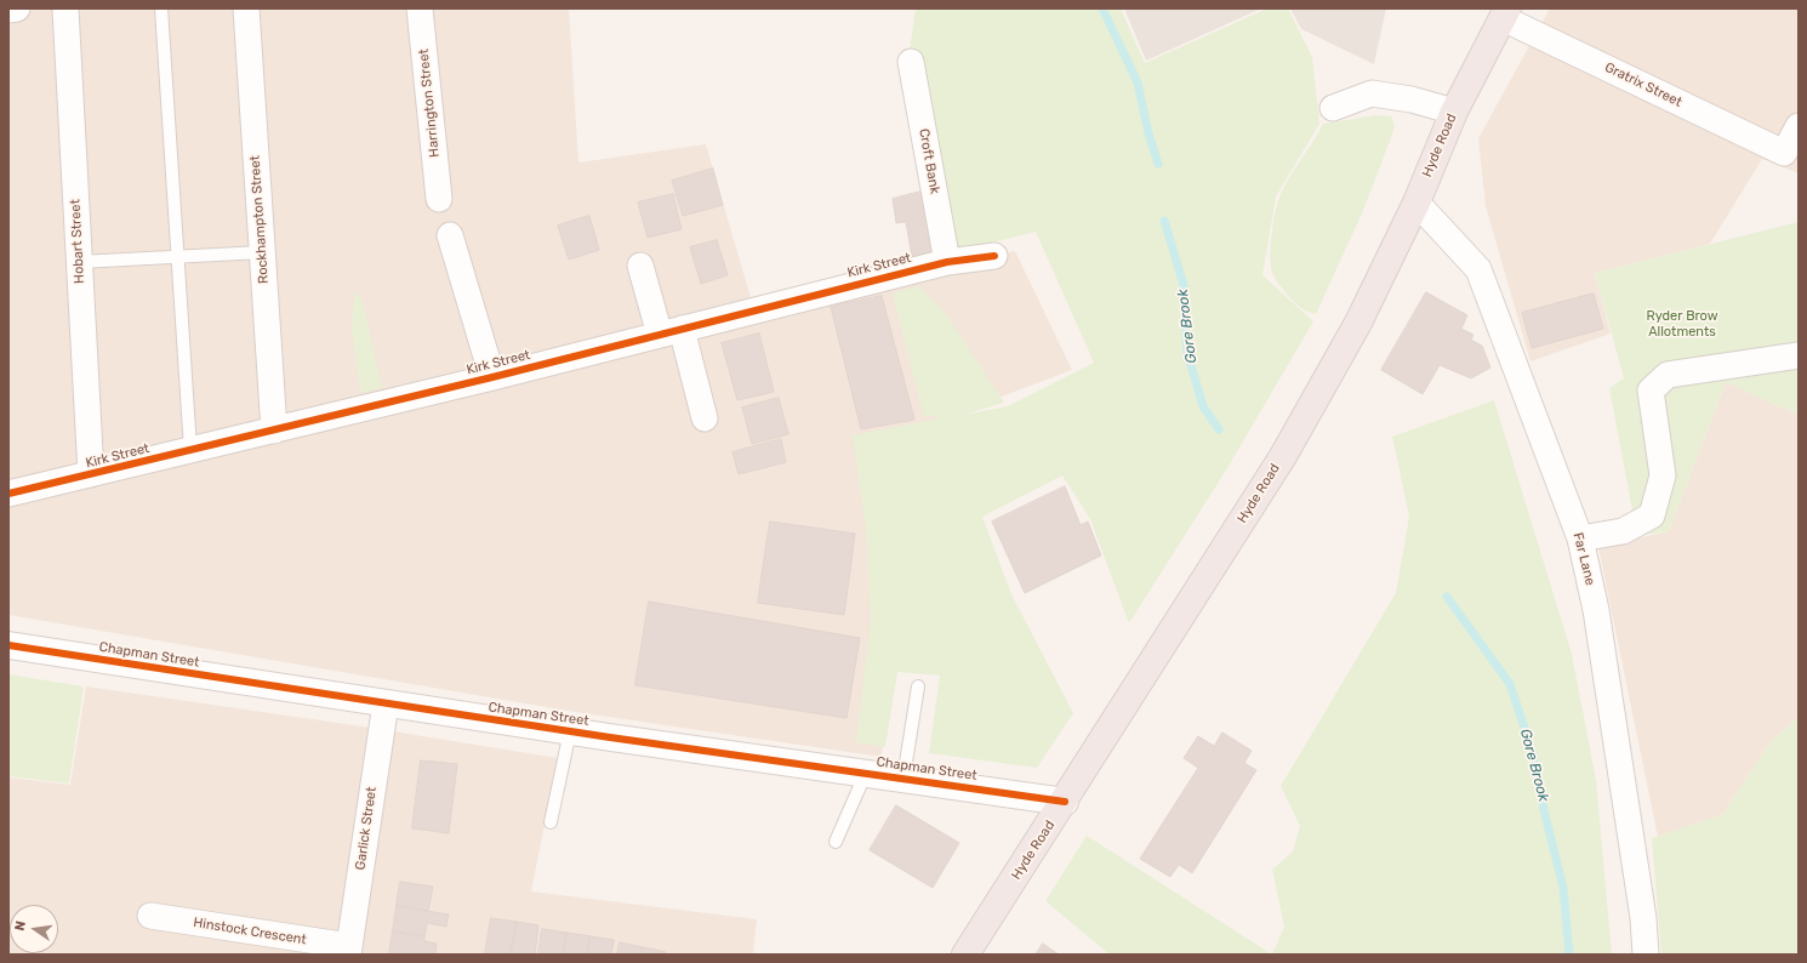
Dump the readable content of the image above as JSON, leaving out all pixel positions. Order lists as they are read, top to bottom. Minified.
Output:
{"streets":{"highway":["Hyde Road"],"street":["Gratrix Street","Harrington Street","Croft Bank","Rockhampton Street","Hobart Street","Kirk Street","Far Lane","Chapman Street","Garlick Street","Hinstock Crescent"]},"crossings":[["Gratrix Street","Hyde Road"],["Hyde Road","Far Lane"],["Hyde Road","Chapman Street"],["Croft Bank","Kirk Street"],["Rockhampton Street","Kirk Street"],["Hobart Street","Kirk Street"],["Chapman Street","Garlick Street"],["Garlick Street","Hinstock Crescent"]],"water":["Gore Brook"],"parks":["Ryder Brow Allotments"],"north":"left"}
